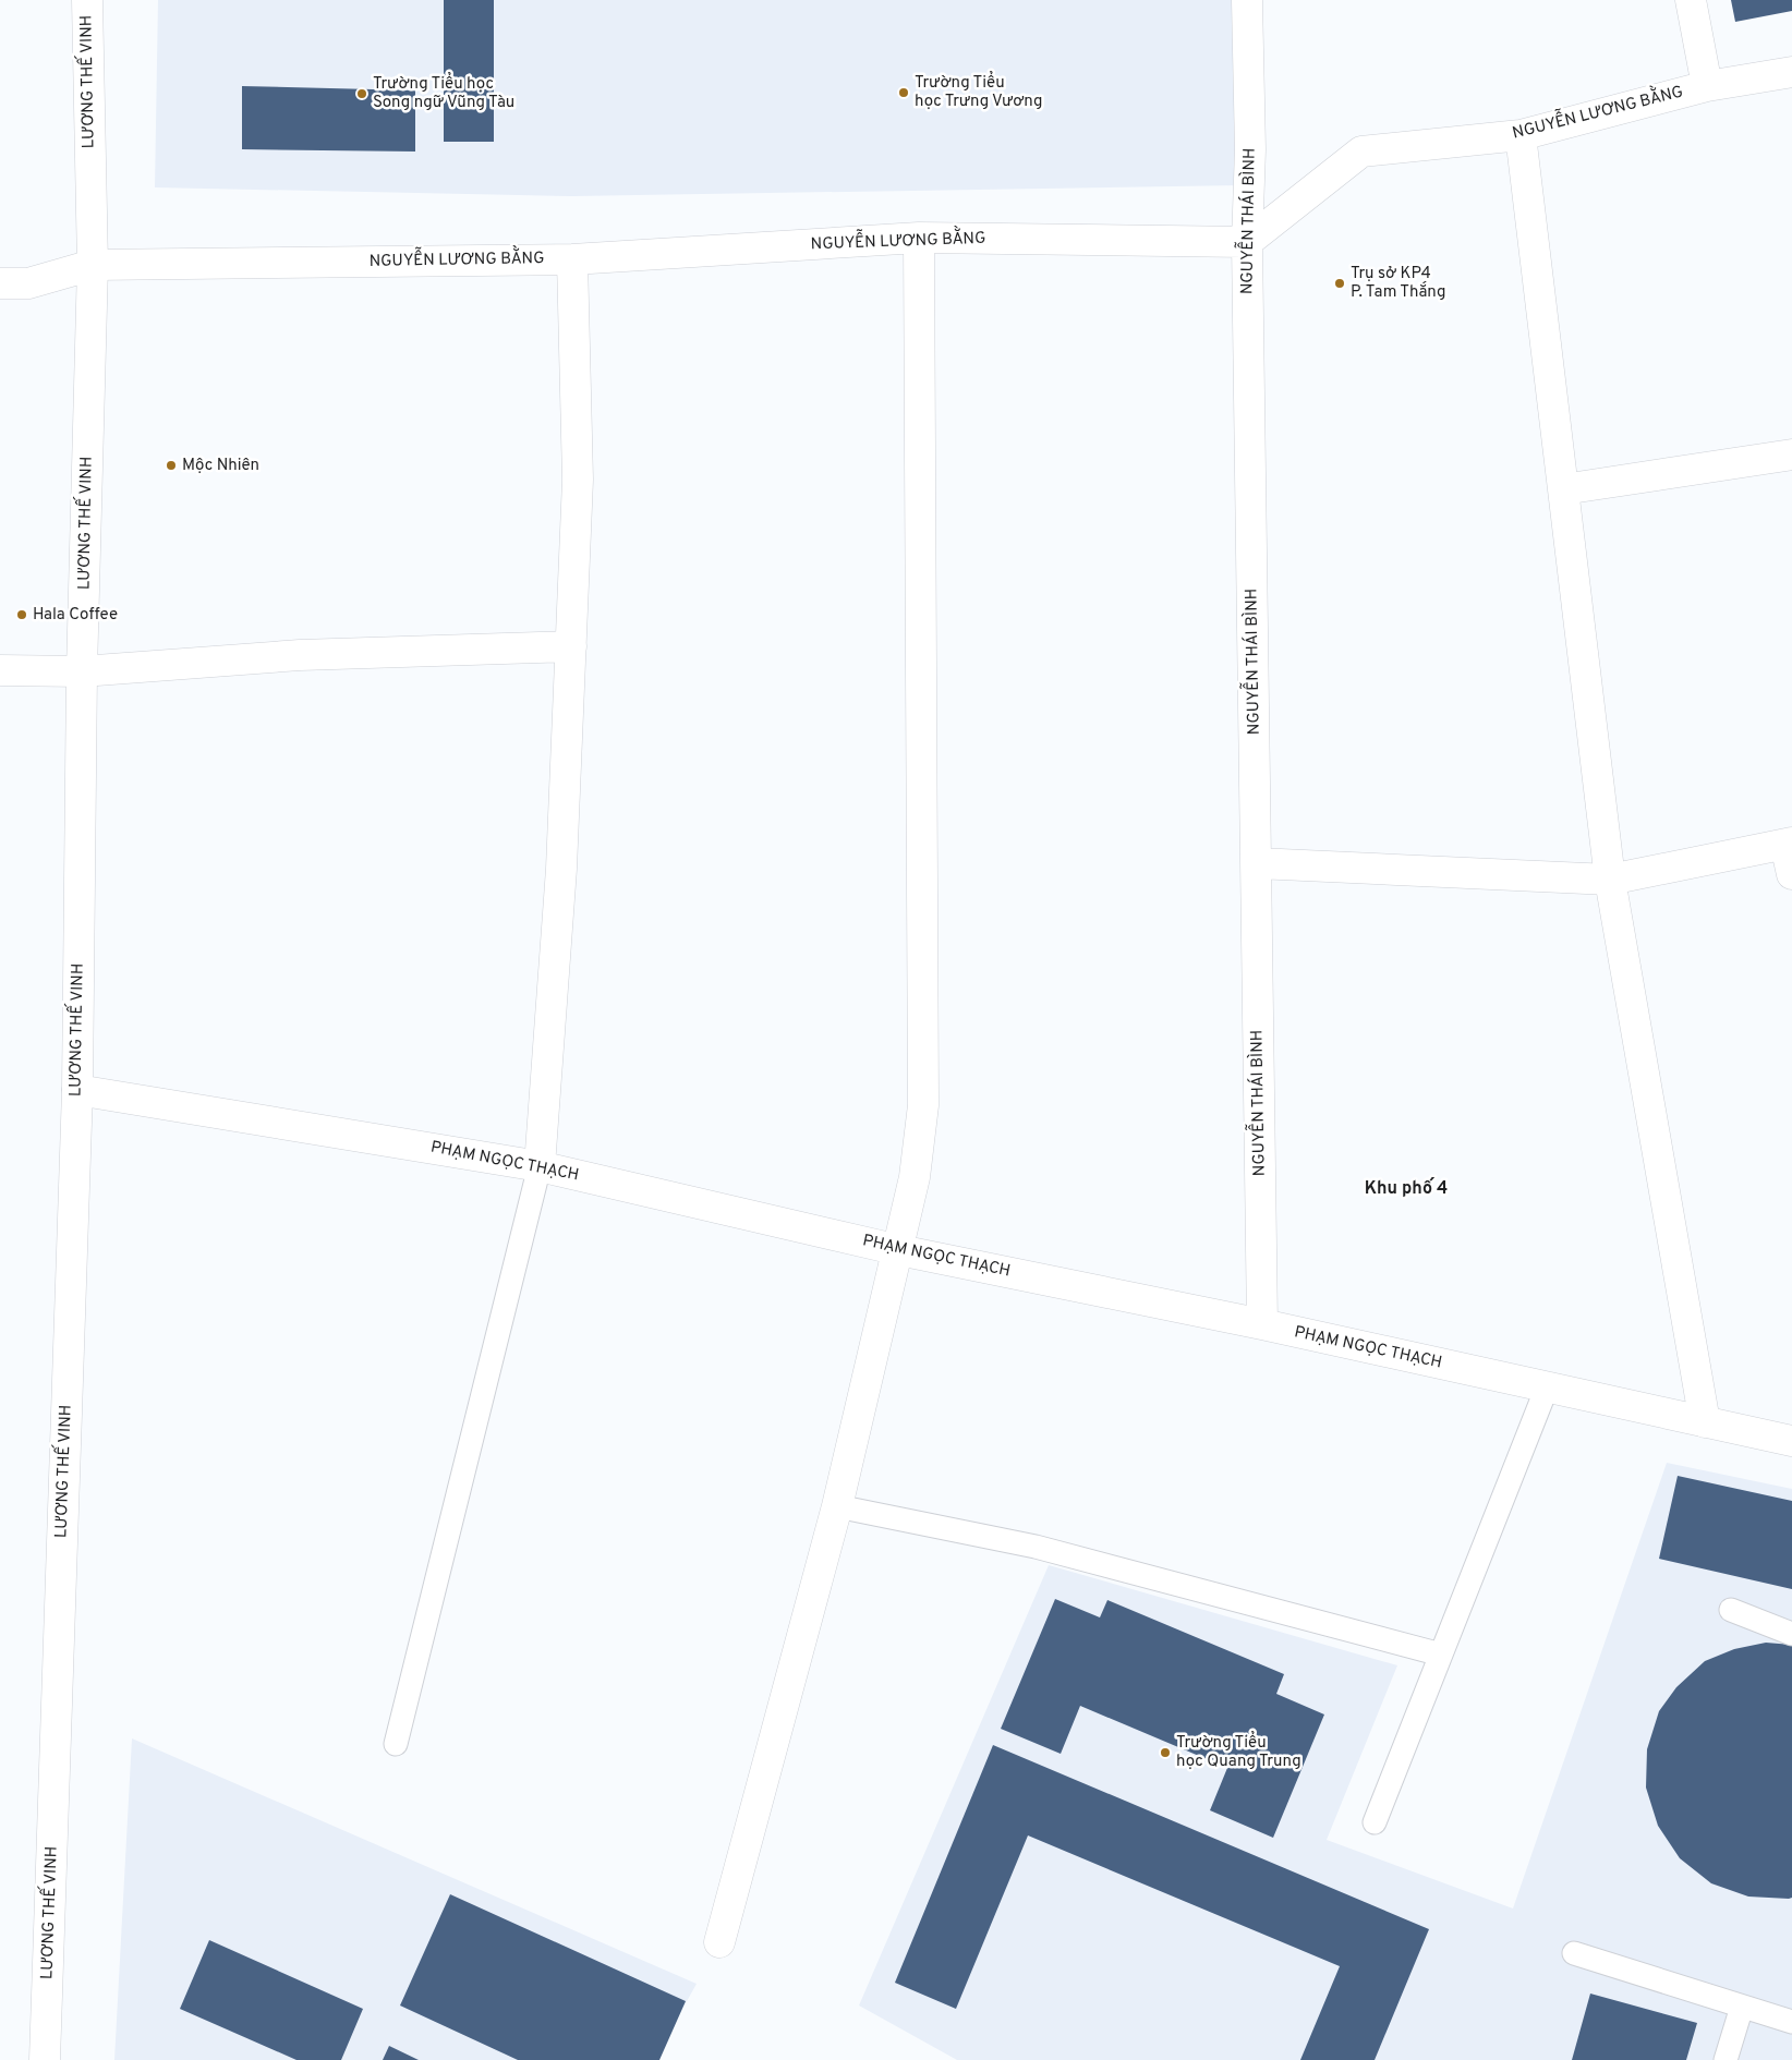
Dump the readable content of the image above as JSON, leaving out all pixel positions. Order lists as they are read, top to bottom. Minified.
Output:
{"streets":{"street":["LƯƠNG THẾ VINH","NGUYỄN LƯƠNG BẰNG","NGUYỄN THÁI BÌNH","PHẠM NGỌC THẠCH"]},"crossings":[["LƯƠNG THẾ VINH","NGUYỄN LƯƠNG BẰNG"],["LƯƠNG THẾ VINH","PHẠM NGỌC THẠCH"],["NGUYỄN LƯƠNG BẰNG","NGUYỄN THÁI BÌNH"],["NGUYỄN THÁI BÌNH","PHẠM NGỌC THẠCH"]],"districts":["Khu phố 4"],"places":["Trường Tiểu học Trưng Vương","Trường Tiểu học Song ngữ Vũng Tàu","Trụ sở KP4 P. Tam Thắng","Mộc Nhiên","Hala Coffee","Trường Tiểu học Quang Trung"]}
